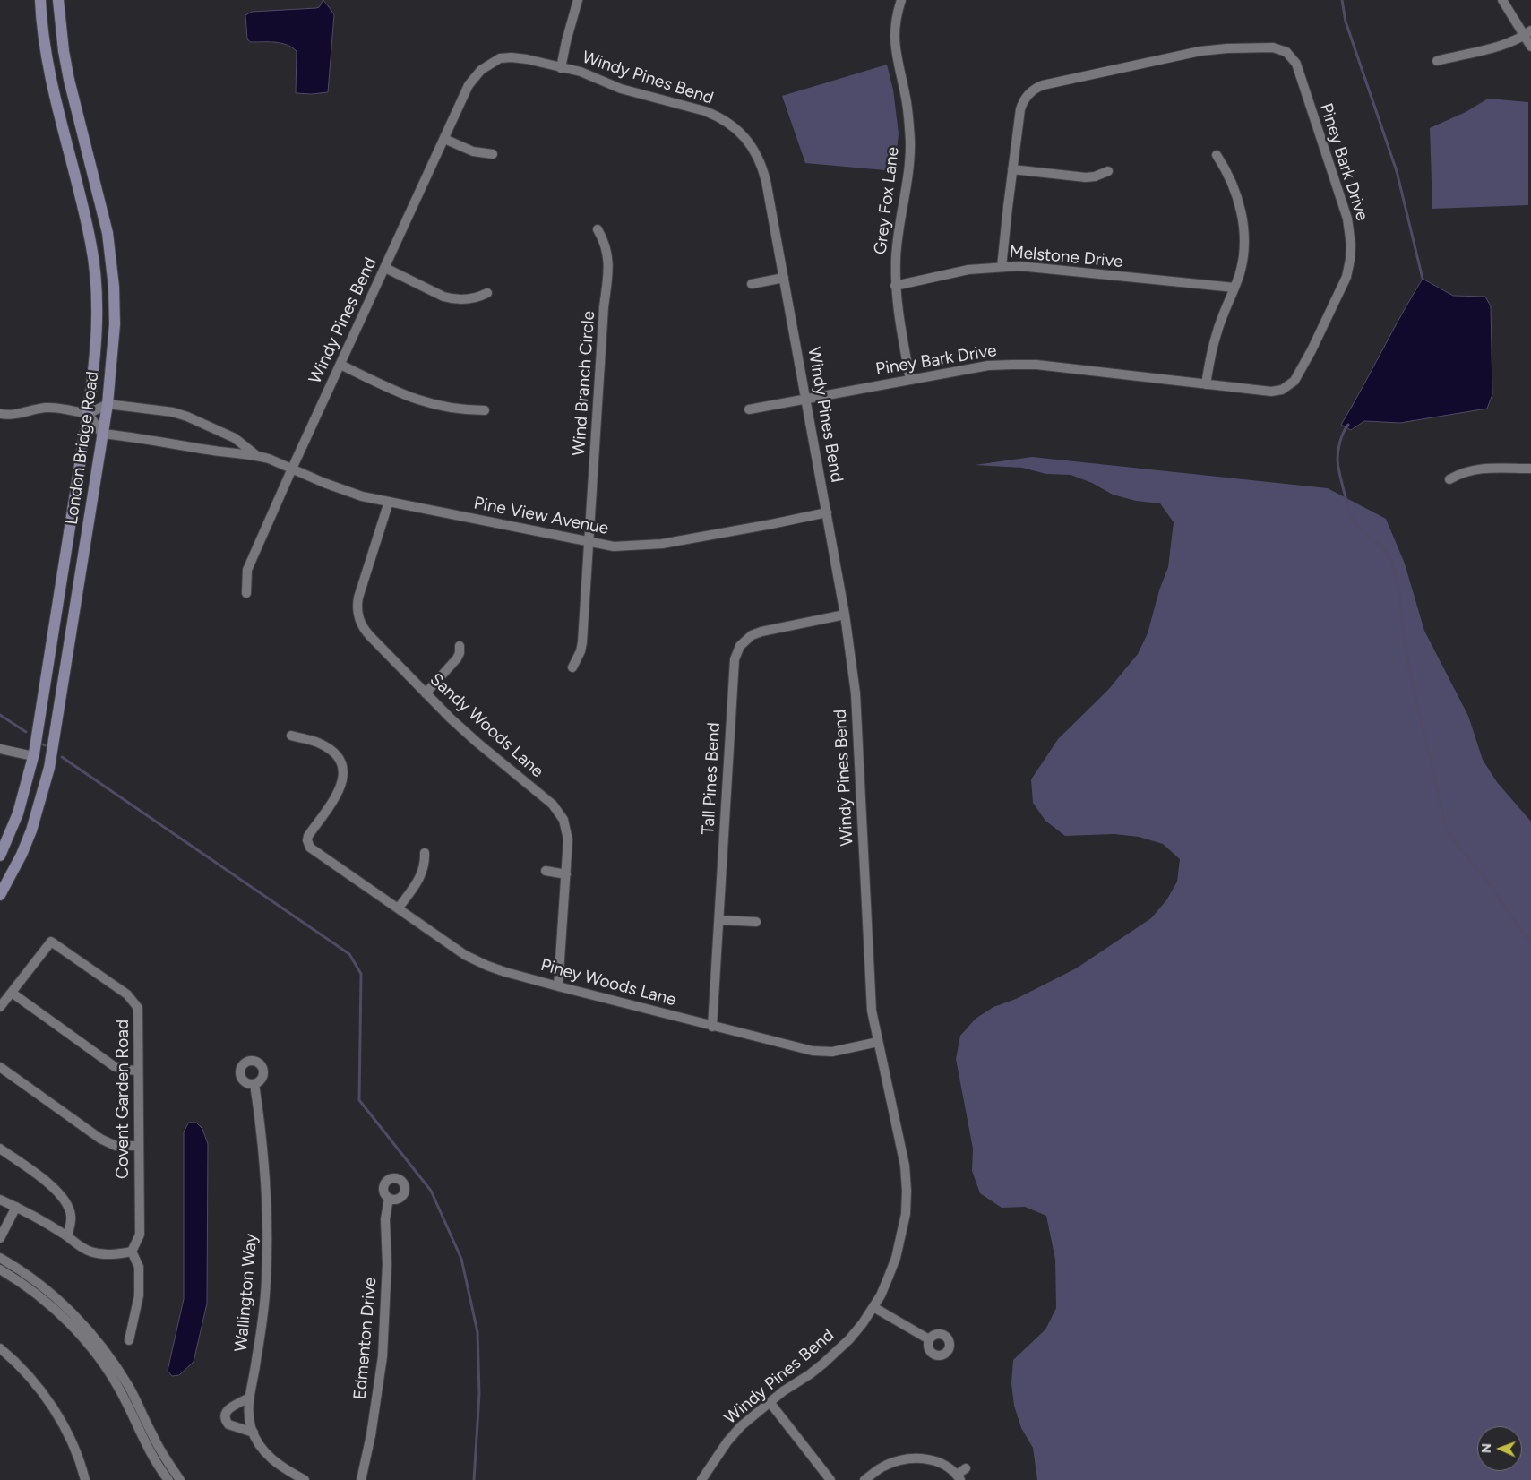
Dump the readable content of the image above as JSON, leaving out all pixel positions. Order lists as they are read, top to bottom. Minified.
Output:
{"streets":{"main road":["London Bridge Road"],"street":["Windy Pines Bend","Piney Bark Drive","Grey Fox Lane","Melstone Drive","Wind Branch Circle","Pine View Avenue","Sandy Woods Lane","Tall Pines Bend","Piney Woods Lane","Covent Garden Road","Wallington Way","Edmenton Drive"]},"crossings":[["Windy Pines Bend","Piney Bark Drive"],["Windy Pines Bend","Pine View Avenue"],["Windy Pines Bend","Tall Pines Bend"],["Windy Pines Bend","Piney Woods Lane"],["Piney Bark Drive","Grey Fox Lane"],["Piney Bark Drive","Melstone Drive"],["Grey Fox Lane","Melstone Drive"],["Wind Branch Circle","Pine View Avenue"],["London Bridge Road","Pine View Avenue"],["Pine View Avenue","Sandy Woods Lane"],["Sandy Woods Lane","Piney Woods Lane"],["Tall Pines Bend","Piney Woods Lane"]],"north":"left"}
